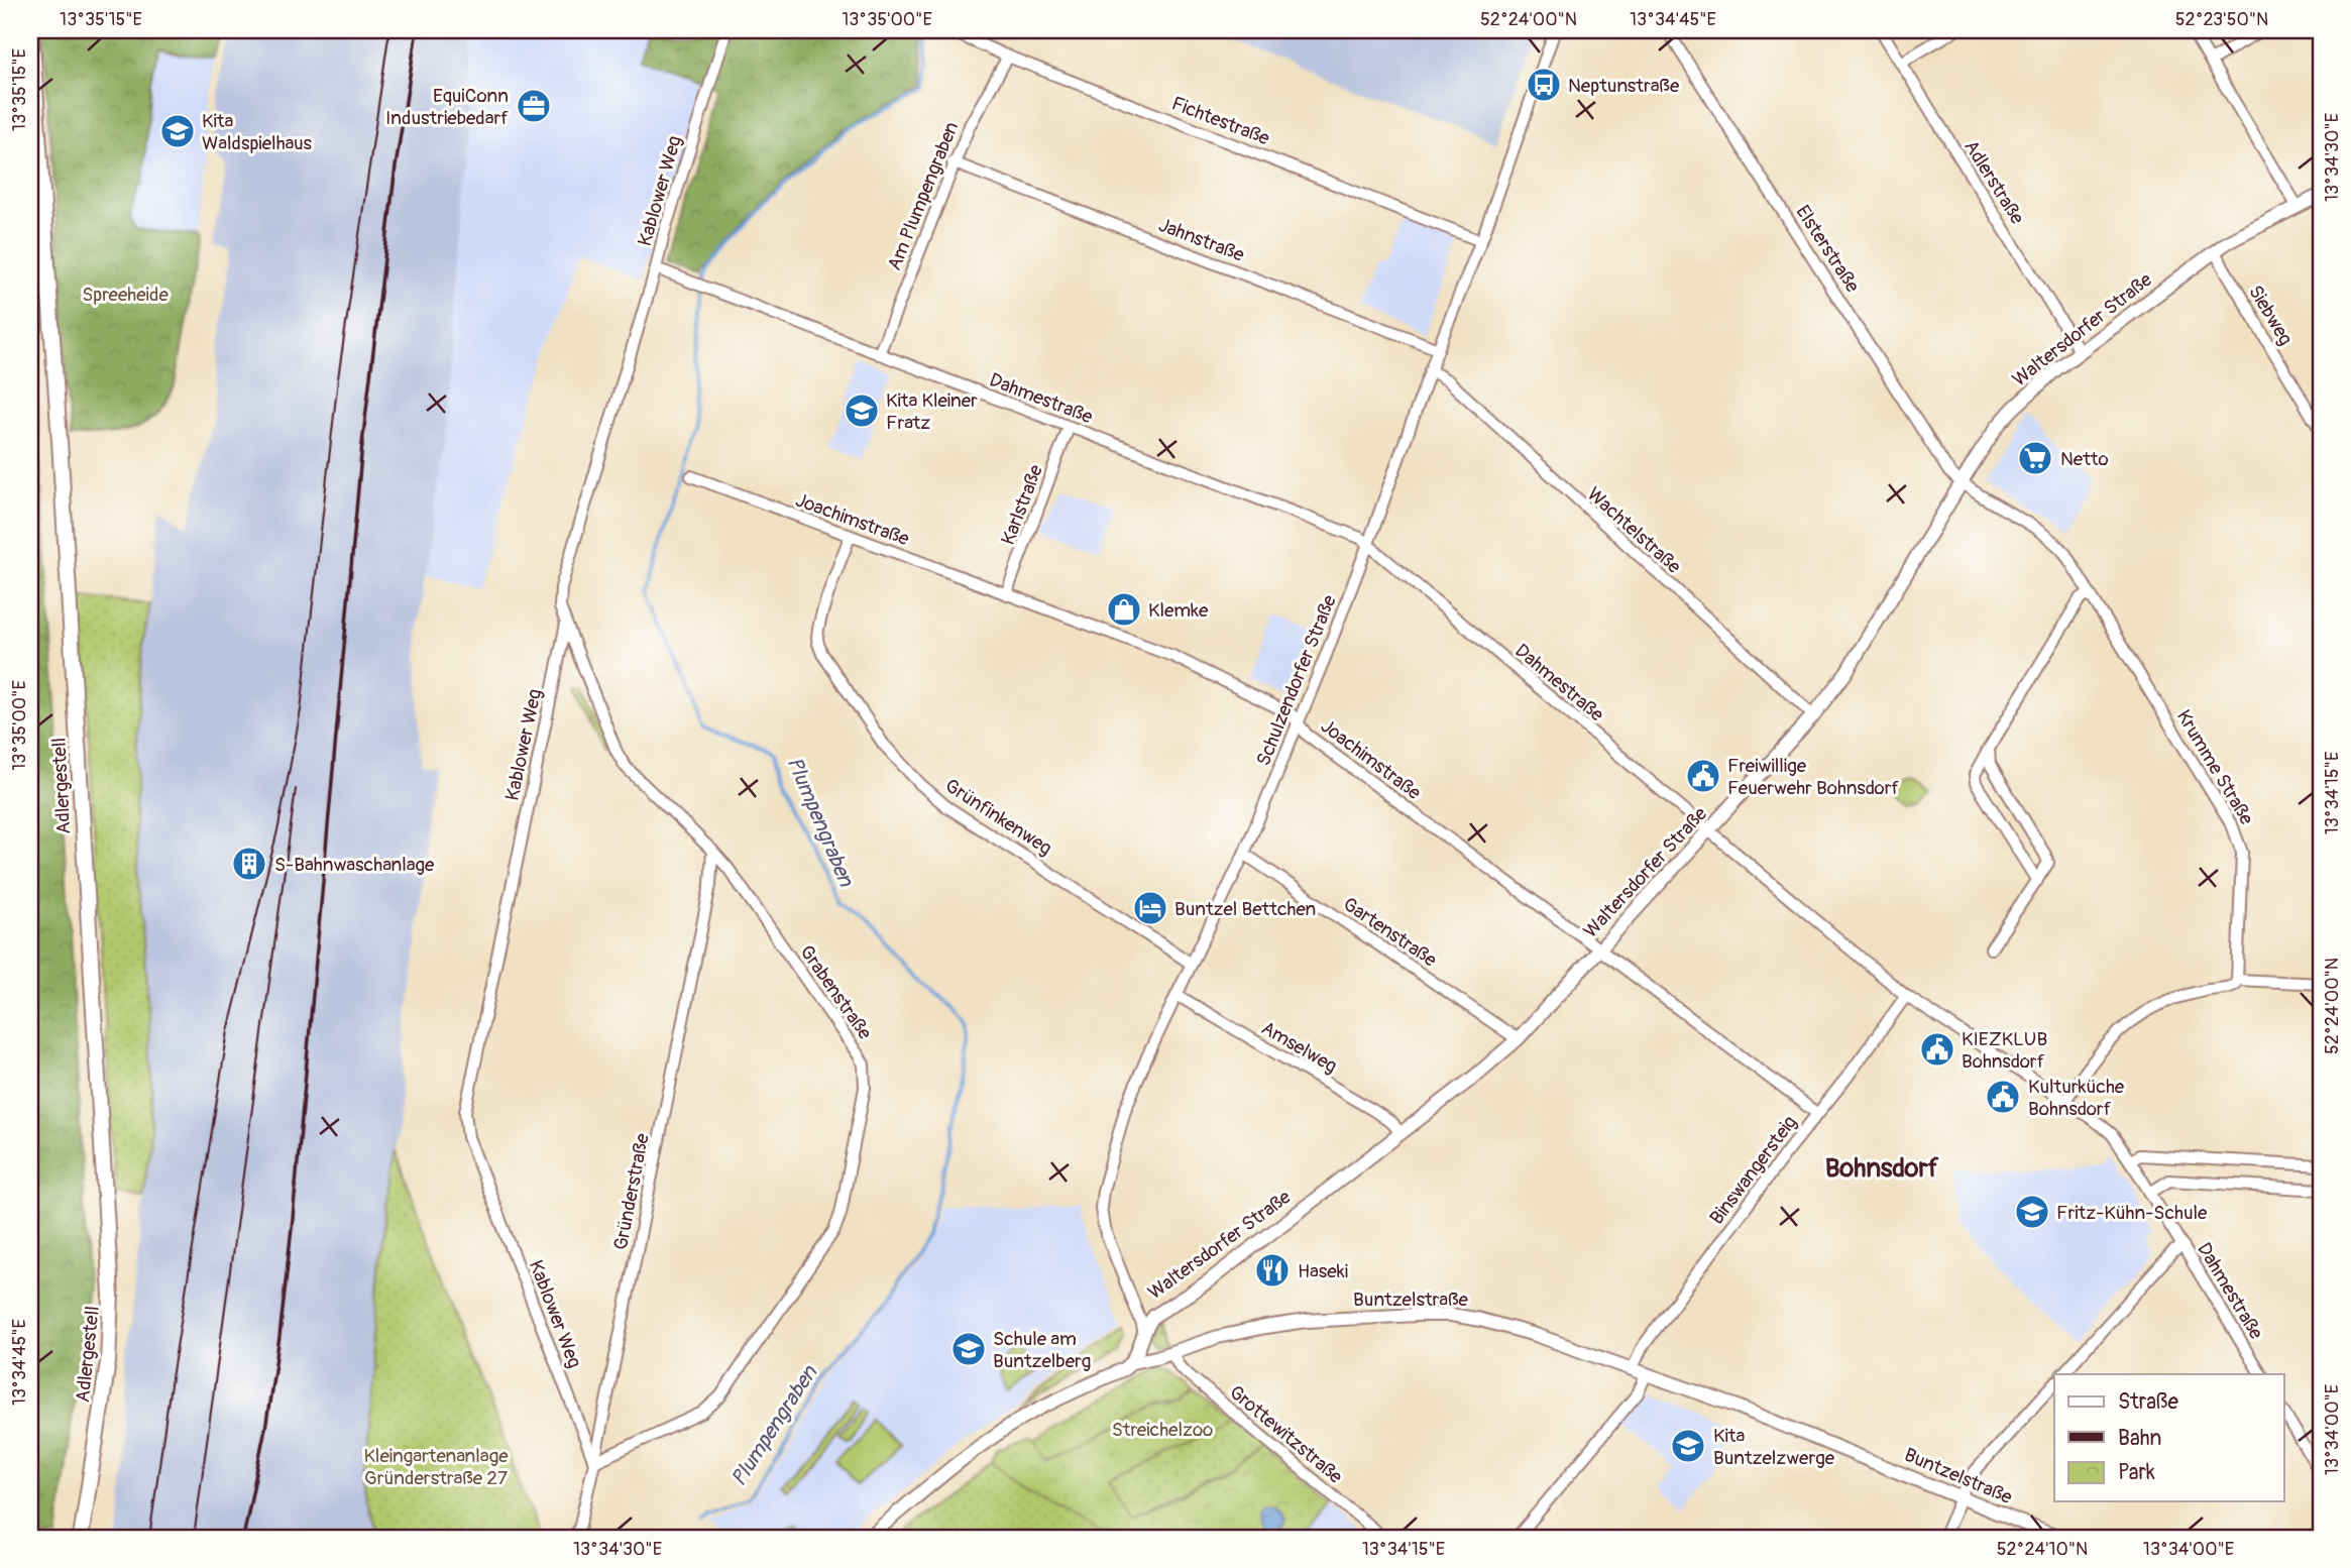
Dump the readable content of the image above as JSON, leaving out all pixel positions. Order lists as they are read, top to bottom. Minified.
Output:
{"streets":{"main road":["Adlergestell"],"street":["Fichtestraße","Adlerstraße","Kablower Weg","Am Plumpengraben","Jahnstraße","Elsterstraße","Siebweg","Waltersdorfer Straße","Dahmestraße","Karlstraße","Joachimstraße","Wachtelstraße","Schulzendorfer Straße","Krumme Straße","Grünfinkenweg","Gartenstraße","Grabenstraße","Amselweg","Binswangersteig","Gründerstraße","Buntzelstraße","Grottewitzstraße"]},"crossings":[["Fichtestraße","Am Plumpengraben"],["Fichtestraße","Schulzendorfer Straße"],["Adlerstraße","Waltersdorfer Straße"],["Kablower Weg","Dahmestraße"],["Kablower Weg","Grabenstraße"],["Kablower Weg","Gründerstraße"],["Am Plumpengraben","Jahnstraße"],["Am Plumpengraben","Dahmestraße"],["Jahnstraße","Schulzendorfer Straße"],["Elsterstraße","Waltersdorfer Straße"],["Elsterstraße","Krumme Straße"],["Siebweg","Waltersdorfer Straße"],["Waltersdorfer Straße","Dahmestraße"],["Waltersdorfer Straße","Joachimstraße"],["Waltersdorfer Straße","Wachtelstraße"],["Waltersdorfer Straße","Schulzendorfer Straße"],["Waltersdorfer Straße","Krumme Straße"],["Waltersdorfer Straße","Gartenstraße"],["Waltersdorfer Straße","Amselweg"],["Waltersdorfer Straße","Buntzelstraße"],["Dahmestraße","Karlstraße"],["Dahmestraße","Schulzendorfer Straße"],["Dahmestraße","Binswangersteig"],["Karlstraße","Joachimstraße"],["Joachimstraße","Schulzendorfer Straße"],["Joachimstraße","Grünfinkenweg"],["Joachimstraße","Binswangersteig"],["Wachtelstraße","Schulzendorfer Straße"],["Schulzendorfer Straße","Grünfinkenweg"],["Schulzendorfer Straße","Gartenstraße"],["Schulzendorfer Straße","Amselweg"],["Grabenstraße","Gründerstraße"],["Binswangersteig","Buntzelstraße"],["Buntzelstraße","Grottewitzstraße"]],"districts":["Bohnsdorf"],"water":["Plumpengraben"],"parks":["Spreeheide","Streichelzoo","Kleingartenanlage Gründerstraße 27"],"places":{"bus stop":["Neptunstraße"],"office":["EquiConn Industriebedarf"],"school or university":["Kita Waldspielhaus","Kita Kleiner Fratz","Fritz-Kühn-Schule","Schule am Buntzelberg","Kita Buntzelzwerge"],"supermarket":["Netto"],"shop":["Klemke"],"public building":["Freiwillige Feuerwehr Bohnsdorf","KIEZKLUB Bohnsdorf","Kulturküche Bohnsdorf"],"building":["S-Bahnwaschanlage"],"hotel":["Buntzel Bettchen"],"restaurant":["Haseki"]},"legend":["Straße","Bahn","Park"],"coordinates":["13°35'15\"E","13°35'00\"E","52°24'00\"N","13°34'45\"E","52°23'50\"N","13°34'30\"E","13°34'15\"E","13°34'00\"E","52°24'10\"N"]}
